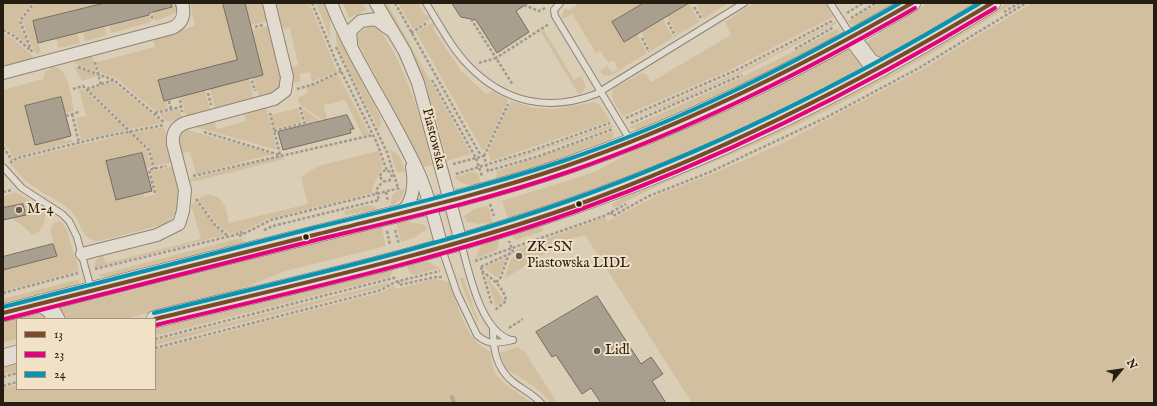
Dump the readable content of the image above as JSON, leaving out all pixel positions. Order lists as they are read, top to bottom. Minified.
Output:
{"streets":{"street":["Piastowska"]},"places":["M-4","ZK-SN Piastowska LIDL","Lidl"],"lines":["transit line 13","transit line 24","transit line 23"],"legend":["13","23","24"],"north":"top right"}
